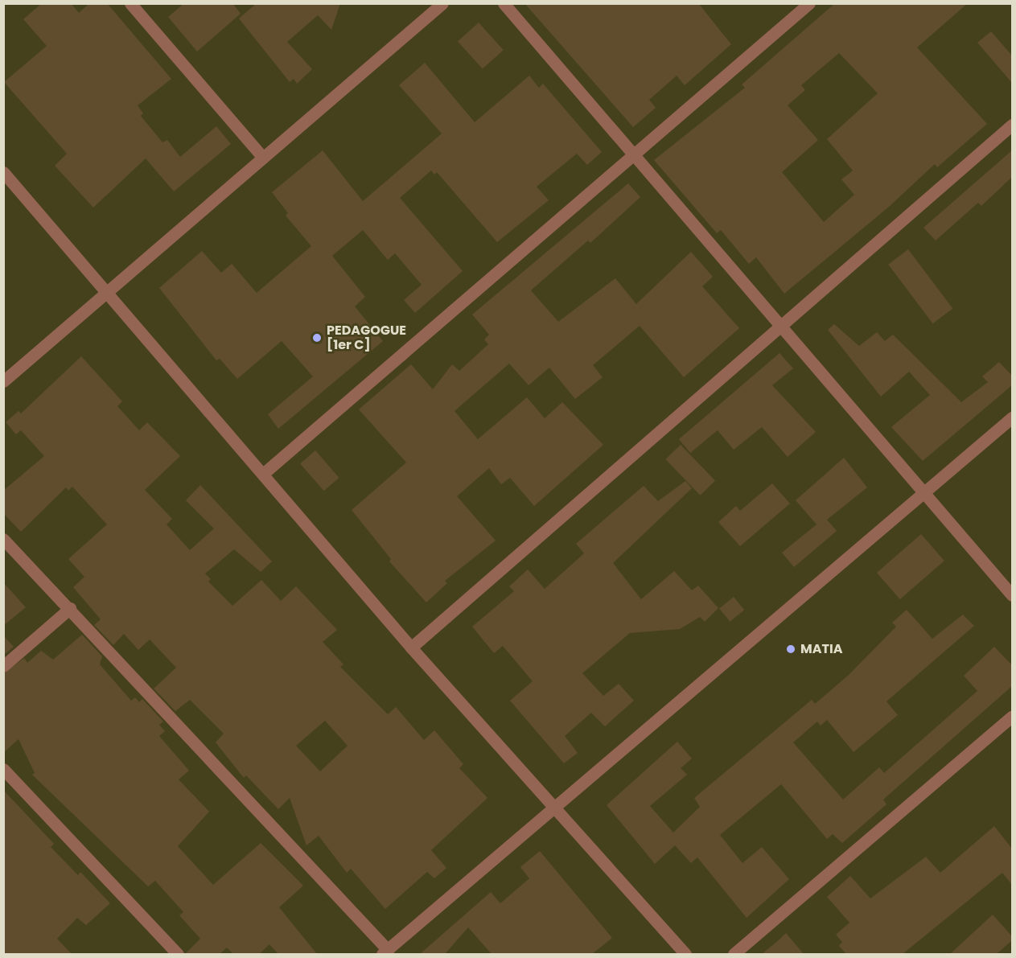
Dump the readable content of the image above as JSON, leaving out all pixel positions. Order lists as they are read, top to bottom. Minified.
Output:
{"places":["PEDAGOGUE [1er C]","MATIA"]}
